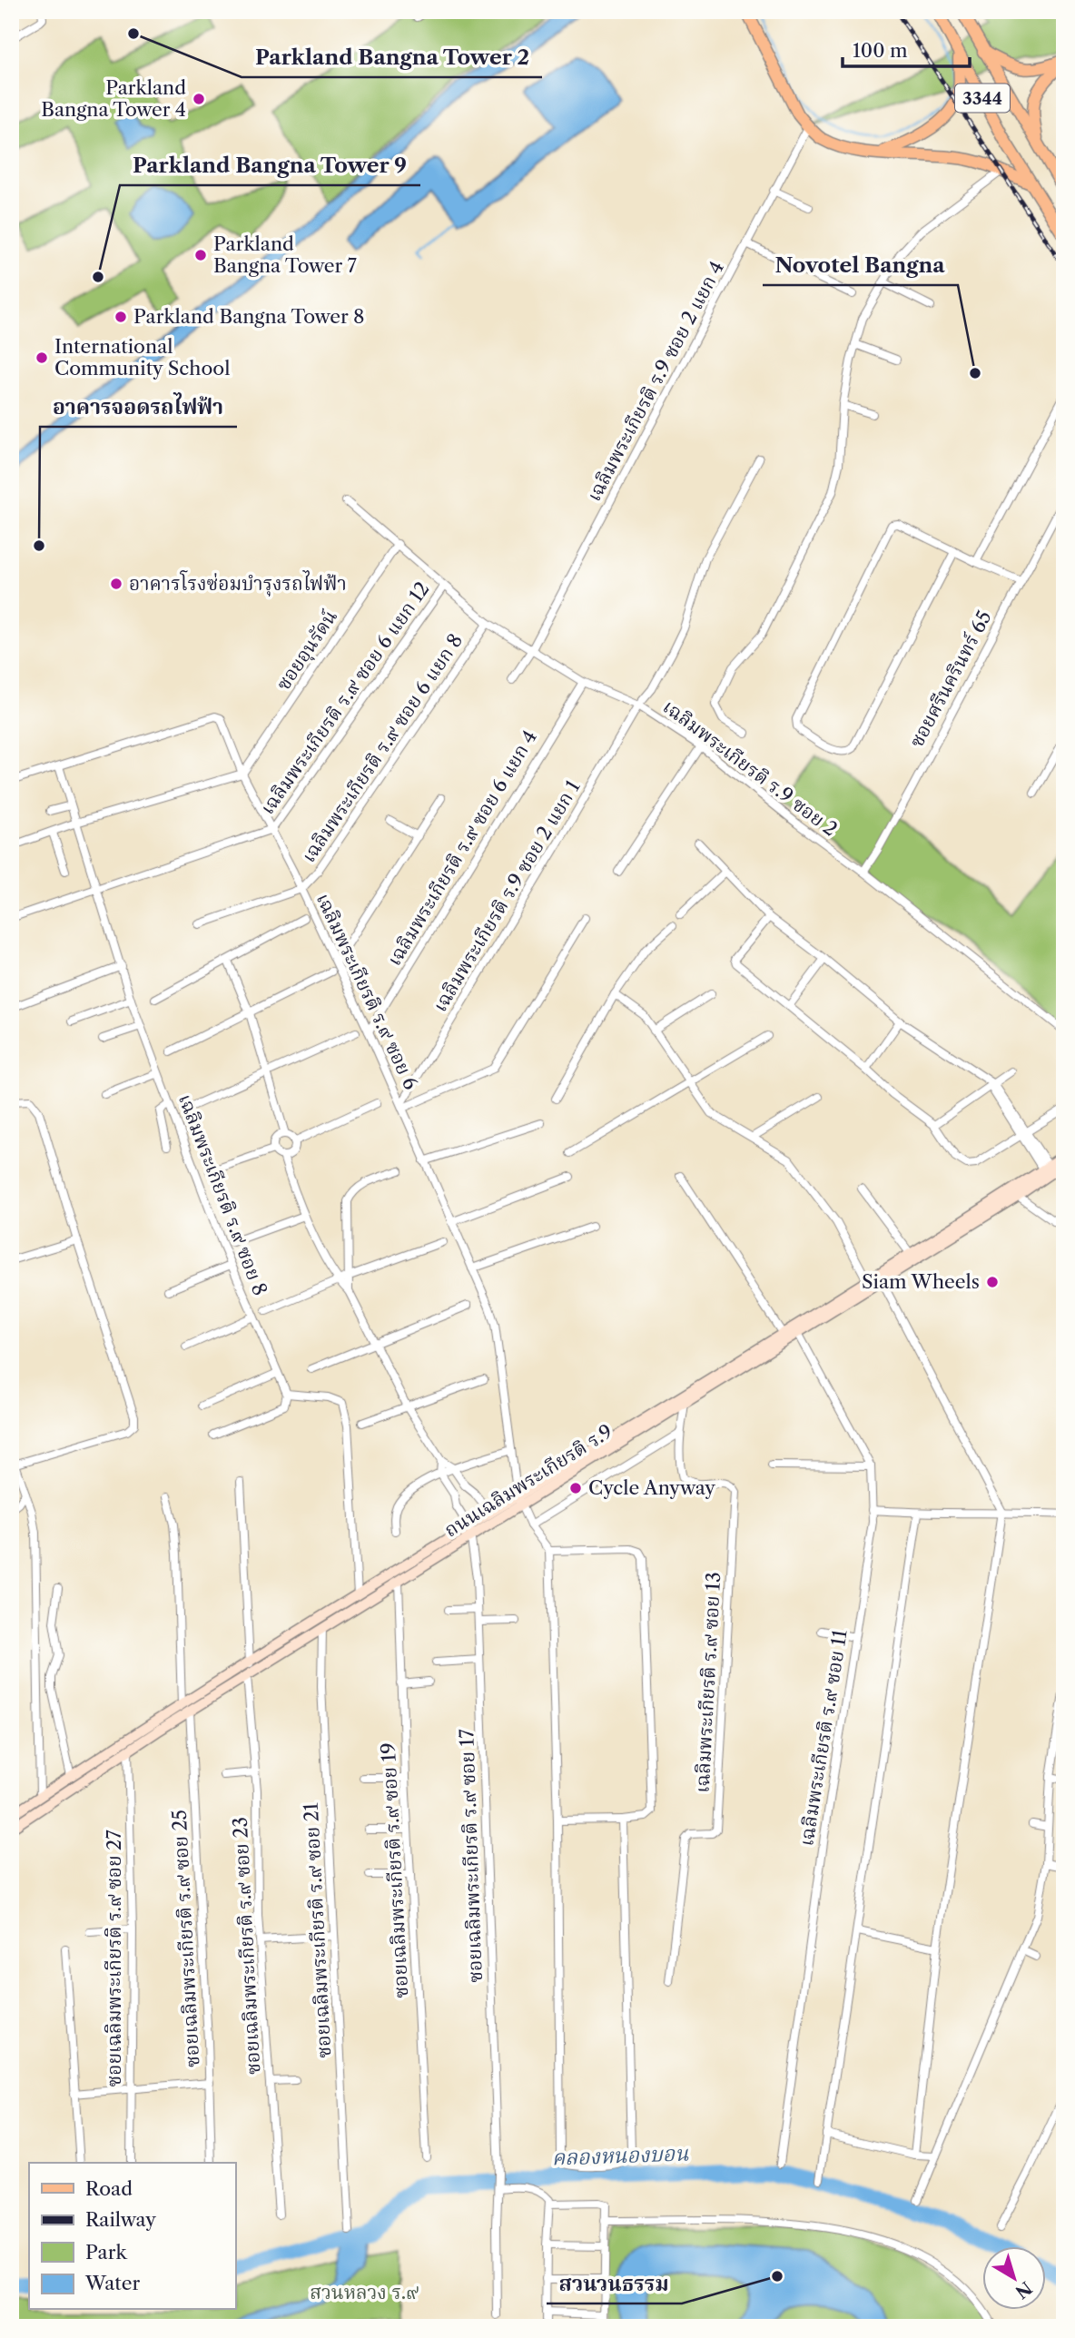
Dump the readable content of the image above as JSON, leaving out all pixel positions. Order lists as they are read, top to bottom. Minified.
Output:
{"streets":{"main road":["3344","ถนนเฉลิมพระเกียรติ ร.9"],"street":["เฉลิมพระเกียรติ ร.9 ซอย 2 แยก 4","ซอยอุนรัดน์","ซอยศรีนครินทร์ 65","เฉลิมพระเกียรติ ร.๙ ซอย 6 แยก 12","เฉลิมพระเกียรติ ร.๙ ซอย 6 แยก 8","เฉลิมพระเกียรติ ร.9 ซอย 2","เฉลิมพระเกียรติ ร.๙ ซอย 6 แยก 4","เฉลิมพระเกียรติ ร.9 ซอย 2 แยก 1","เฉลิมพระเกียรติ ร.๙ ซอย 6","เฉลิมพระเกียรติ ร.๙ ซอย 8","เฉลิมพระเกียรติ ร.๙ ซอย 13","เฉลิมพระเกียรติ ร.๙ ซอย 11","ซอยเฉลิมพระเกียรติ ร.๙ ซอย 17","ซอยเฉลิมพระเกียรติ ร.๙ ซอย 19","ซอยเฉลิมพระเกียรติ ร.๙ ซอย 21","ซอยเฉลิมพระเกียรติ ร.๙ ซอย 25","ซอยเฉลิมพระเกียรติ ร.๙ ซอย 23","ซอยเฉลิมพระเกียรติ ร.๙ ซอย 27"]},"crossings":[["เฉลิมพระเกียรติ ร.9 ซอย 2 แยก 4","เฉลิมพระเกียรติ ร.9 ซอย 2"],["ซอยอุนรัดน์","เฉลิมพระเกียรติ ร.9 ซอย 2"],["ซอยอุนรัดน์","เฉลิมพระเกียรติ ร.๙ ซอย 6"],["ซอยศรีนครินทร์ 65","เฉลิมพระเกียรติ ร.9 ซอย 2"],["เฉลิมพระเกียรติ ร.๙ ซอย 6 แยก 12","เฉลิมพระเกียรติ ร.9 ซอย 2"],["เฉลิมพระเกียรติ ร.๙ ซอย 6 แยก 12","เฉลิมพระเกียรติ ร.๙ ซอย 6"],["เฉลิมพระเกียรติ ร.๙ ซอย 6 แยก 8","เฉลิมพระเกียรติ ร.9 ซอย 2"],["เฉลิมพระเกียรติ ร.๙ ซอย 6 แยก 8","เฉลิมพระเกียรติ ร.๙ ซอย 6"],["เฉลิมพระเกียรติ ร.9 ซอย 2","เฉลิมพระเกียรติ ร.๙ ซอย 6 แยก 4"],["เฉลิมพระเกียรติ ร.9 ซอย 2","เฉลิมพระเกียรติ ร.9 ซอย 2 แยก 1"],["เฉลิมพระเกียรติ ร.๙ ซอย 6 แยก 4","เฉลิมพระเกียรติ ร.๙ ซอย 6"],["เฉลิมพระเกียรติ ร.9 ซอย 2 แยก 1","เฉลิมพระเกียรติ ร.๙ ซอย 6"],["เฉลิมพระเกียรติ ร.๙ ซอย 6","เฉลิมพระเกียรติ ร.๙ ซอย 8"],["เฉลิมพระเกียรติ ร.๙ ซอย 6","ถนนเฉลิมพระเกียรติ ร.9"],["ถนนเฉลิมพระเกียรติ ร.9","เฉลิมพระเกียรติ ร.๙ ซอย 13"],["ถนนเฉลิมพระเกียรติ ร.9","เฉลิมพระเกียรติ ร.๙ ซอย 11"],["ถนนเฉลิมพระเกียรติ ร.9","ซอยเฉลิมพระเกียรติ ร.๙ ซอย 17"],["ถนนเฉลิมพระเกียรติ ร.9","ซอยเฉลิมพระเกียรติ ร.๙ ซอย 19"],["ถนนเฉลิมพระเกียรติ ร.9","ซอยเฉลิมพระเกียรติ ร.๙ ซอย 21"],["ถนนเฉลิมพระเกียรติ ร.9","ซอยเฉลิมพระเกียรติ ร.๙ ซอย 25"],["ถนนเฉลิมพระเกียรติ ร.9","ซอยเฉลิมพระเกียรติ ร.๙ ซอย 23"],["ถนนเฉลิมพระเกียรติ ร.9","ซอยเฉลิมพระเกียรติ ร.๙ ซอย 27"]],"water":["คลองหนองบอน"],"parks":["สวนหลวง ร.๙"],"places":["Parkland Bangna Tower 2","Parkland Bangna Tower 4","Parkland Bangna Tower 7","Parkland Bangna Tower 9","Parkland Bangna Tower 8","International Community School","Novotel Bangna","อาคารจอดรถไฟฟ้า","อาคารโรงซ่อมบำรุงรถไฟฟ้า","Siam Wheels","Cycle Anyway","สวนวนธรรม"],"legend":["Road","Railway","Park","Water"],"scale_bar":"100 m","north":"bottom right"}
